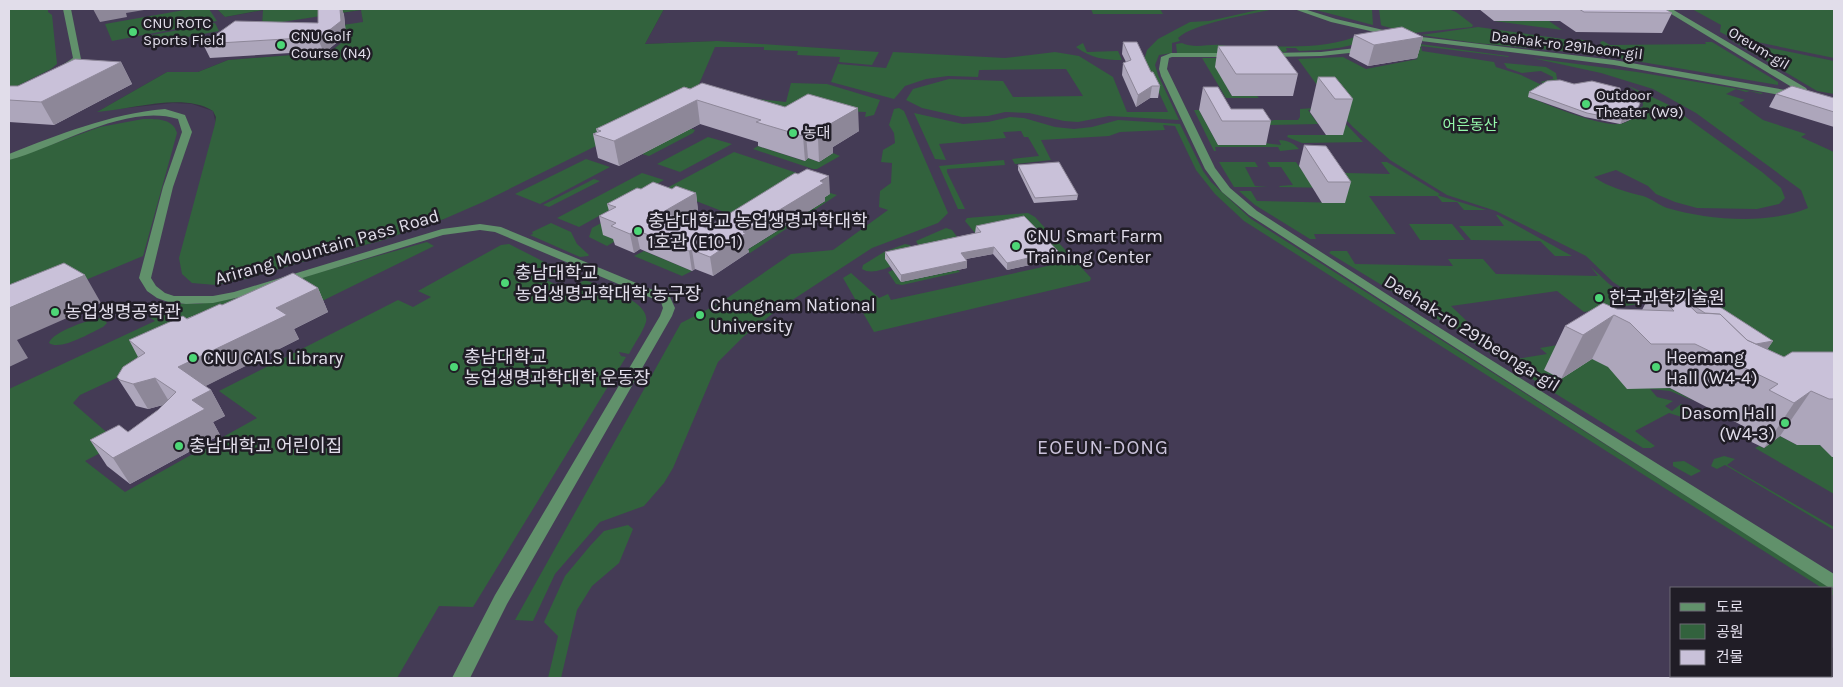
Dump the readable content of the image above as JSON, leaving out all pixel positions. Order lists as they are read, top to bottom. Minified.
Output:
{"streets":{"street":["Daehak-ro 291beon-gil","Oreum-gil","Arirang Mountain Pass Road","Daehak-ro 291beonga-gil"]},"crossings":[["Daehak-ro 291beon-gil","Oreum-gil"]],"districts":["EOEUN-DONG"],"parks":["어은동산"],"places":["CNU ROTC Sports Field","CNU Golf Course (N4)","Outdoor Theater (W9)","농대","충남대학교 농업생명과학대학 1호관 (E10-1)","CNU Smart Farm Training Center","충남대학교 농업생명과학대학 농구장","한국과학기술원","농업생명공학관","Chungnam National University","CNU CALS Library","충남대학교 농업생명과학대학 운동장","Heemang Hall (W4-4)","Dasom Hall (W4-3)","충남대학교 어린이집"],"legend":["도로","공원","건물"]}
